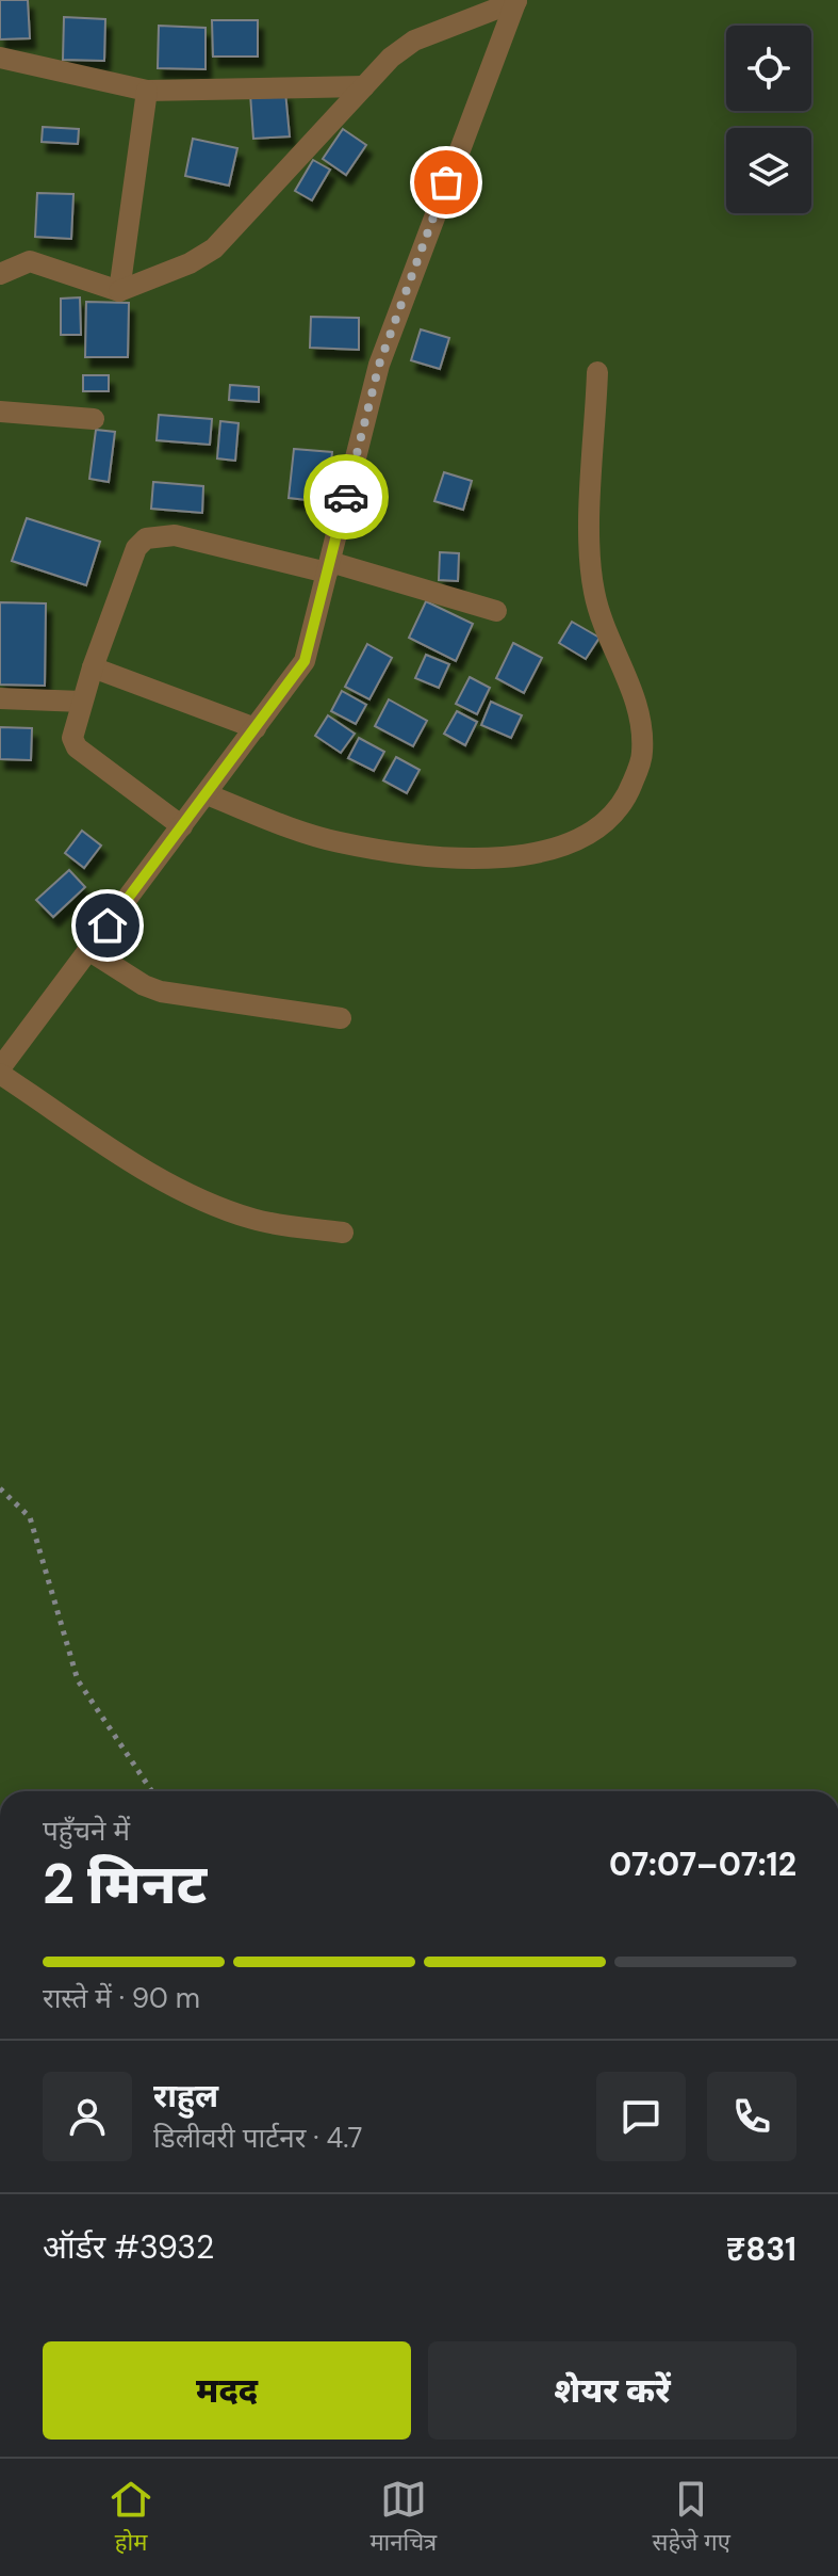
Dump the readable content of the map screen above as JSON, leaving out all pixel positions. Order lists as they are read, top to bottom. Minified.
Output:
{"page":{"heading":["2 मिनट","पहुँचने में","07:07–07:12"],"panel":["राहुल","डिलीवरी पार्टनर · 4.7","ऑर्डर #3932","₹831"],"bar":"रास्ते में · 90 m","buttons":["मदद","शेयर करें"],"tabs":["होम","मानचित्र","सहेजे गए"]}}
